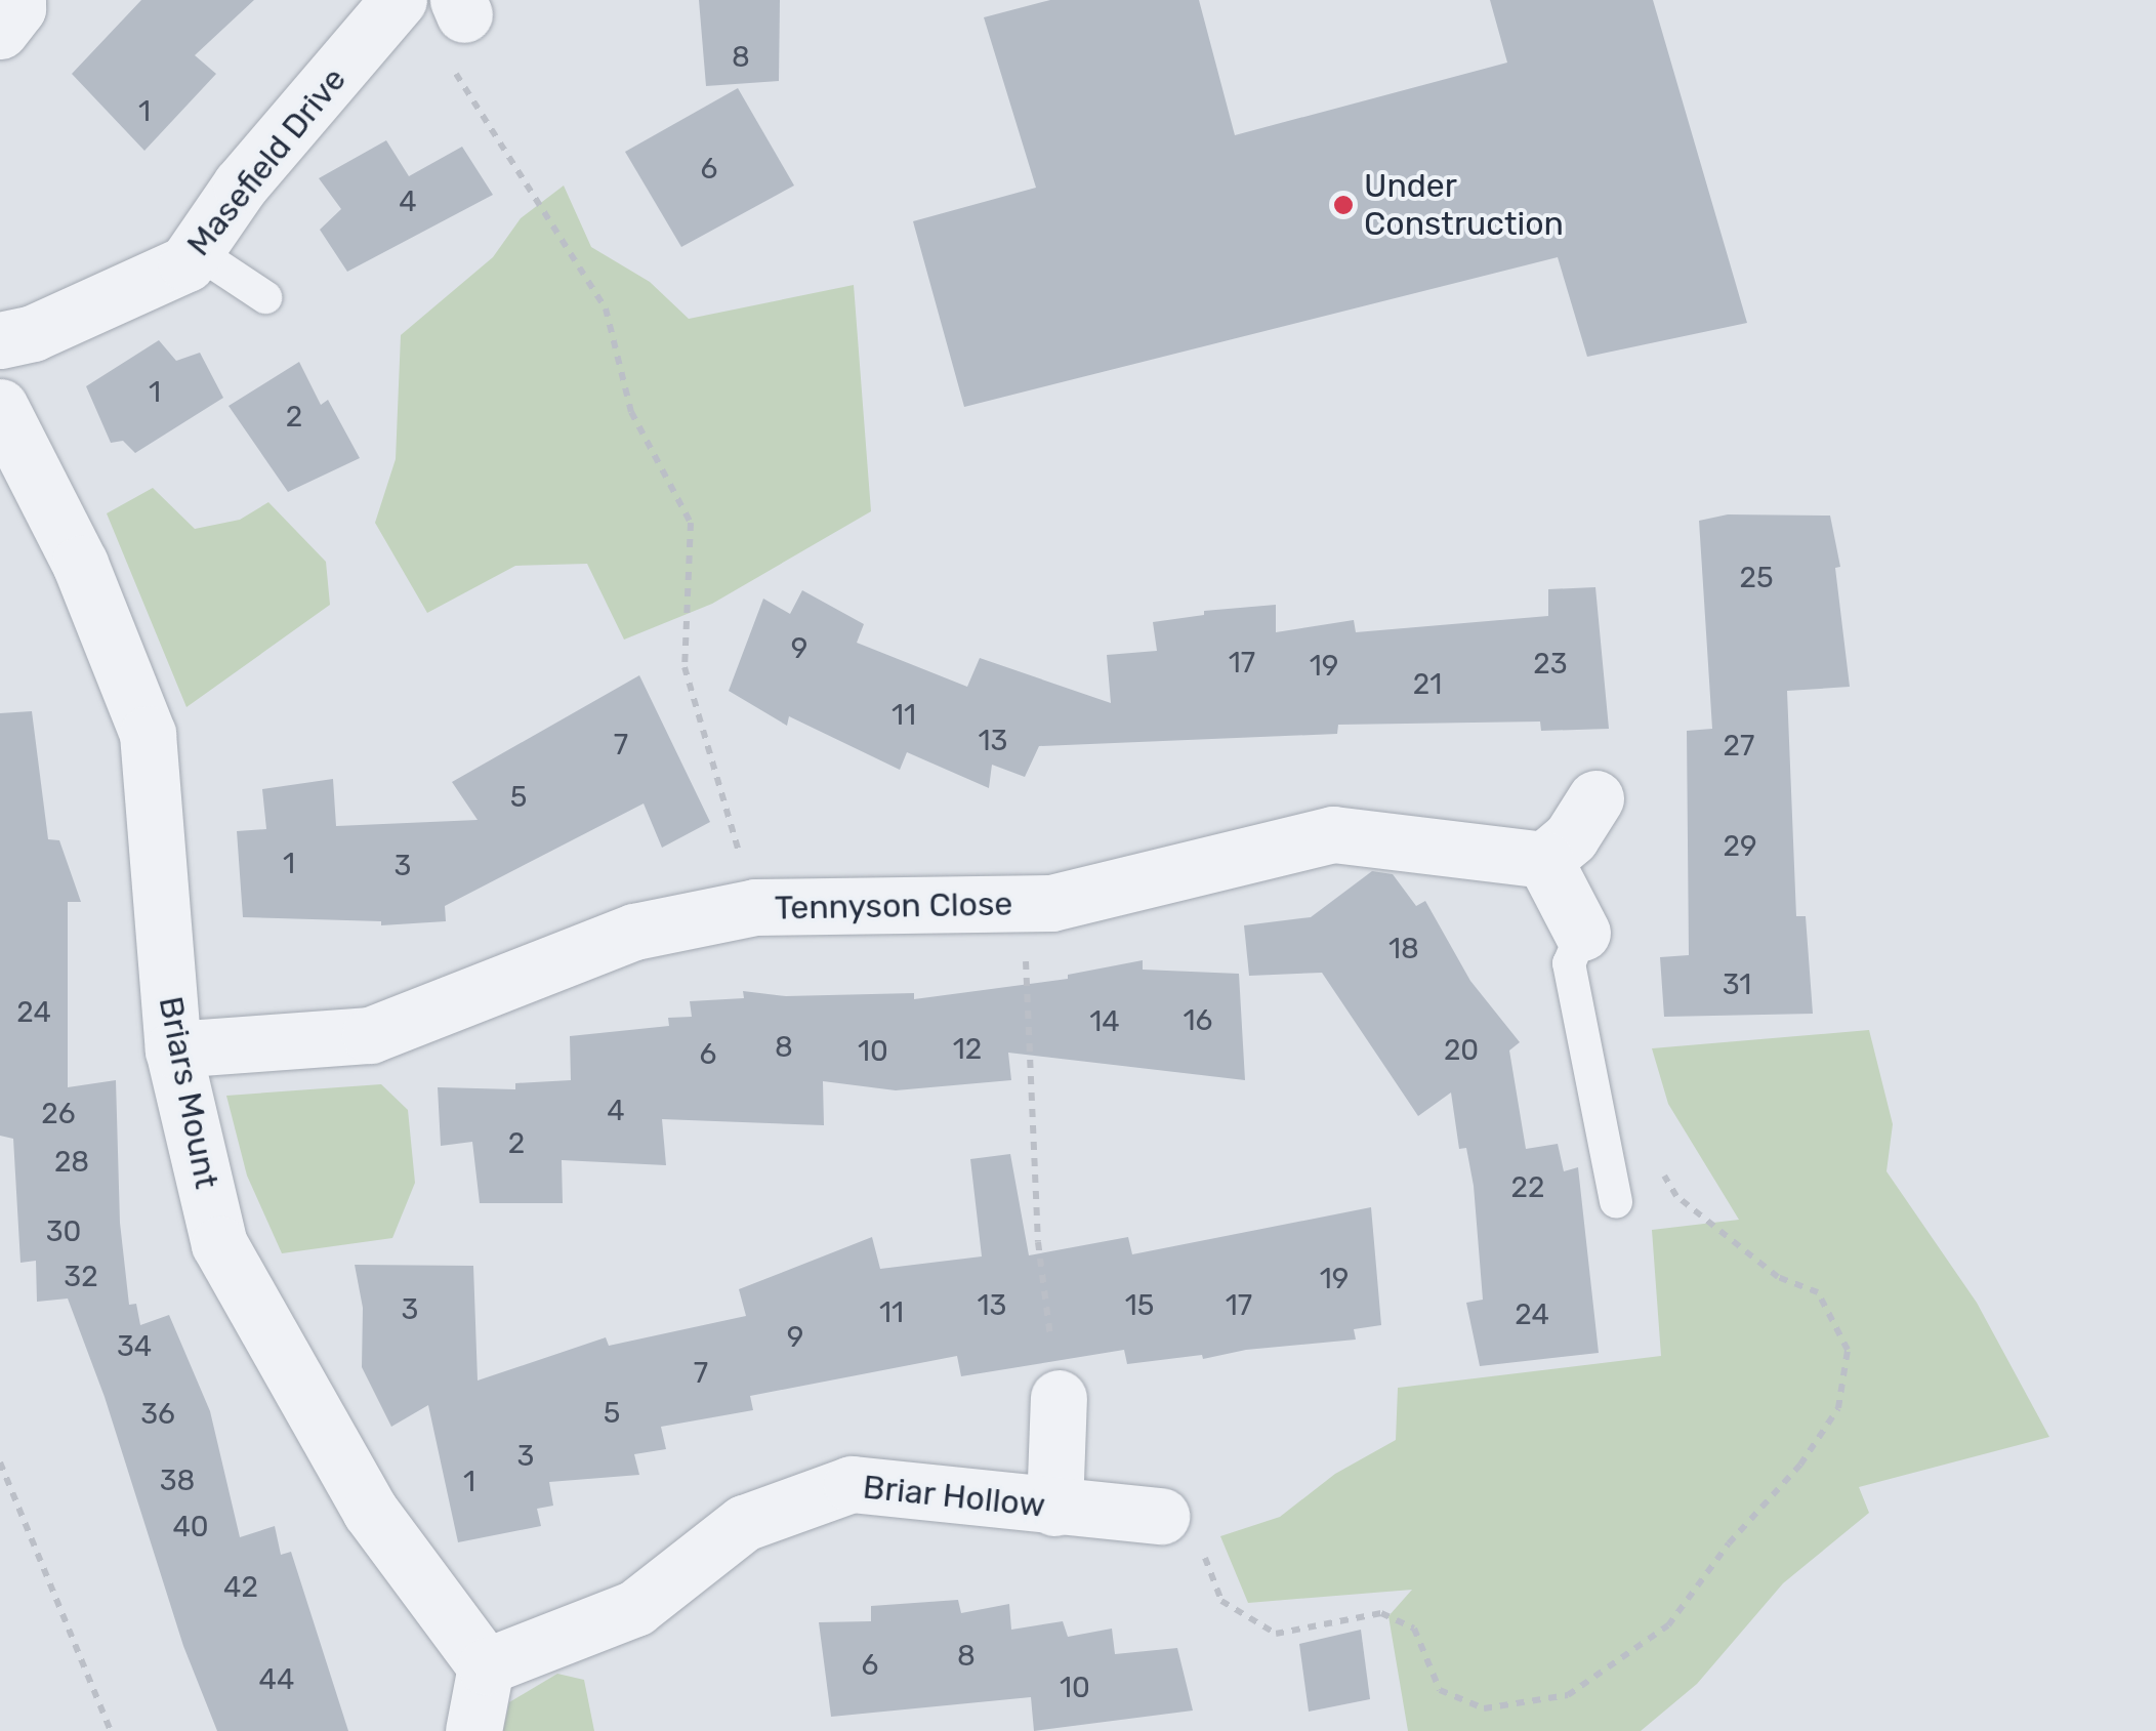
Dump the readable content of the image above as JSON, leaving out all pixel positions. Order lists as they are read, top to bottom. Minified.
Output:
{"streets":{"street":["Masefield Drive","Tennyson Close","Briars Mount","Briar Hollow"]},"crossings":[["Tennyson Close","Briars Mount"],["Briars Mount","Briar Hollow"]],"places":["Under Construction"],"house_numbers":["8","1","6","4","1","2","25","9","17","23","19","21","11","13","7","27","5","29","1","3","18","31","24","16","14","8","12","20","10","6","4","26","2","28","22","30","32","19","13","15","17","3","11","24","9","34","7","5","36","3","38","1","40","42","8","6","44","10"]}
